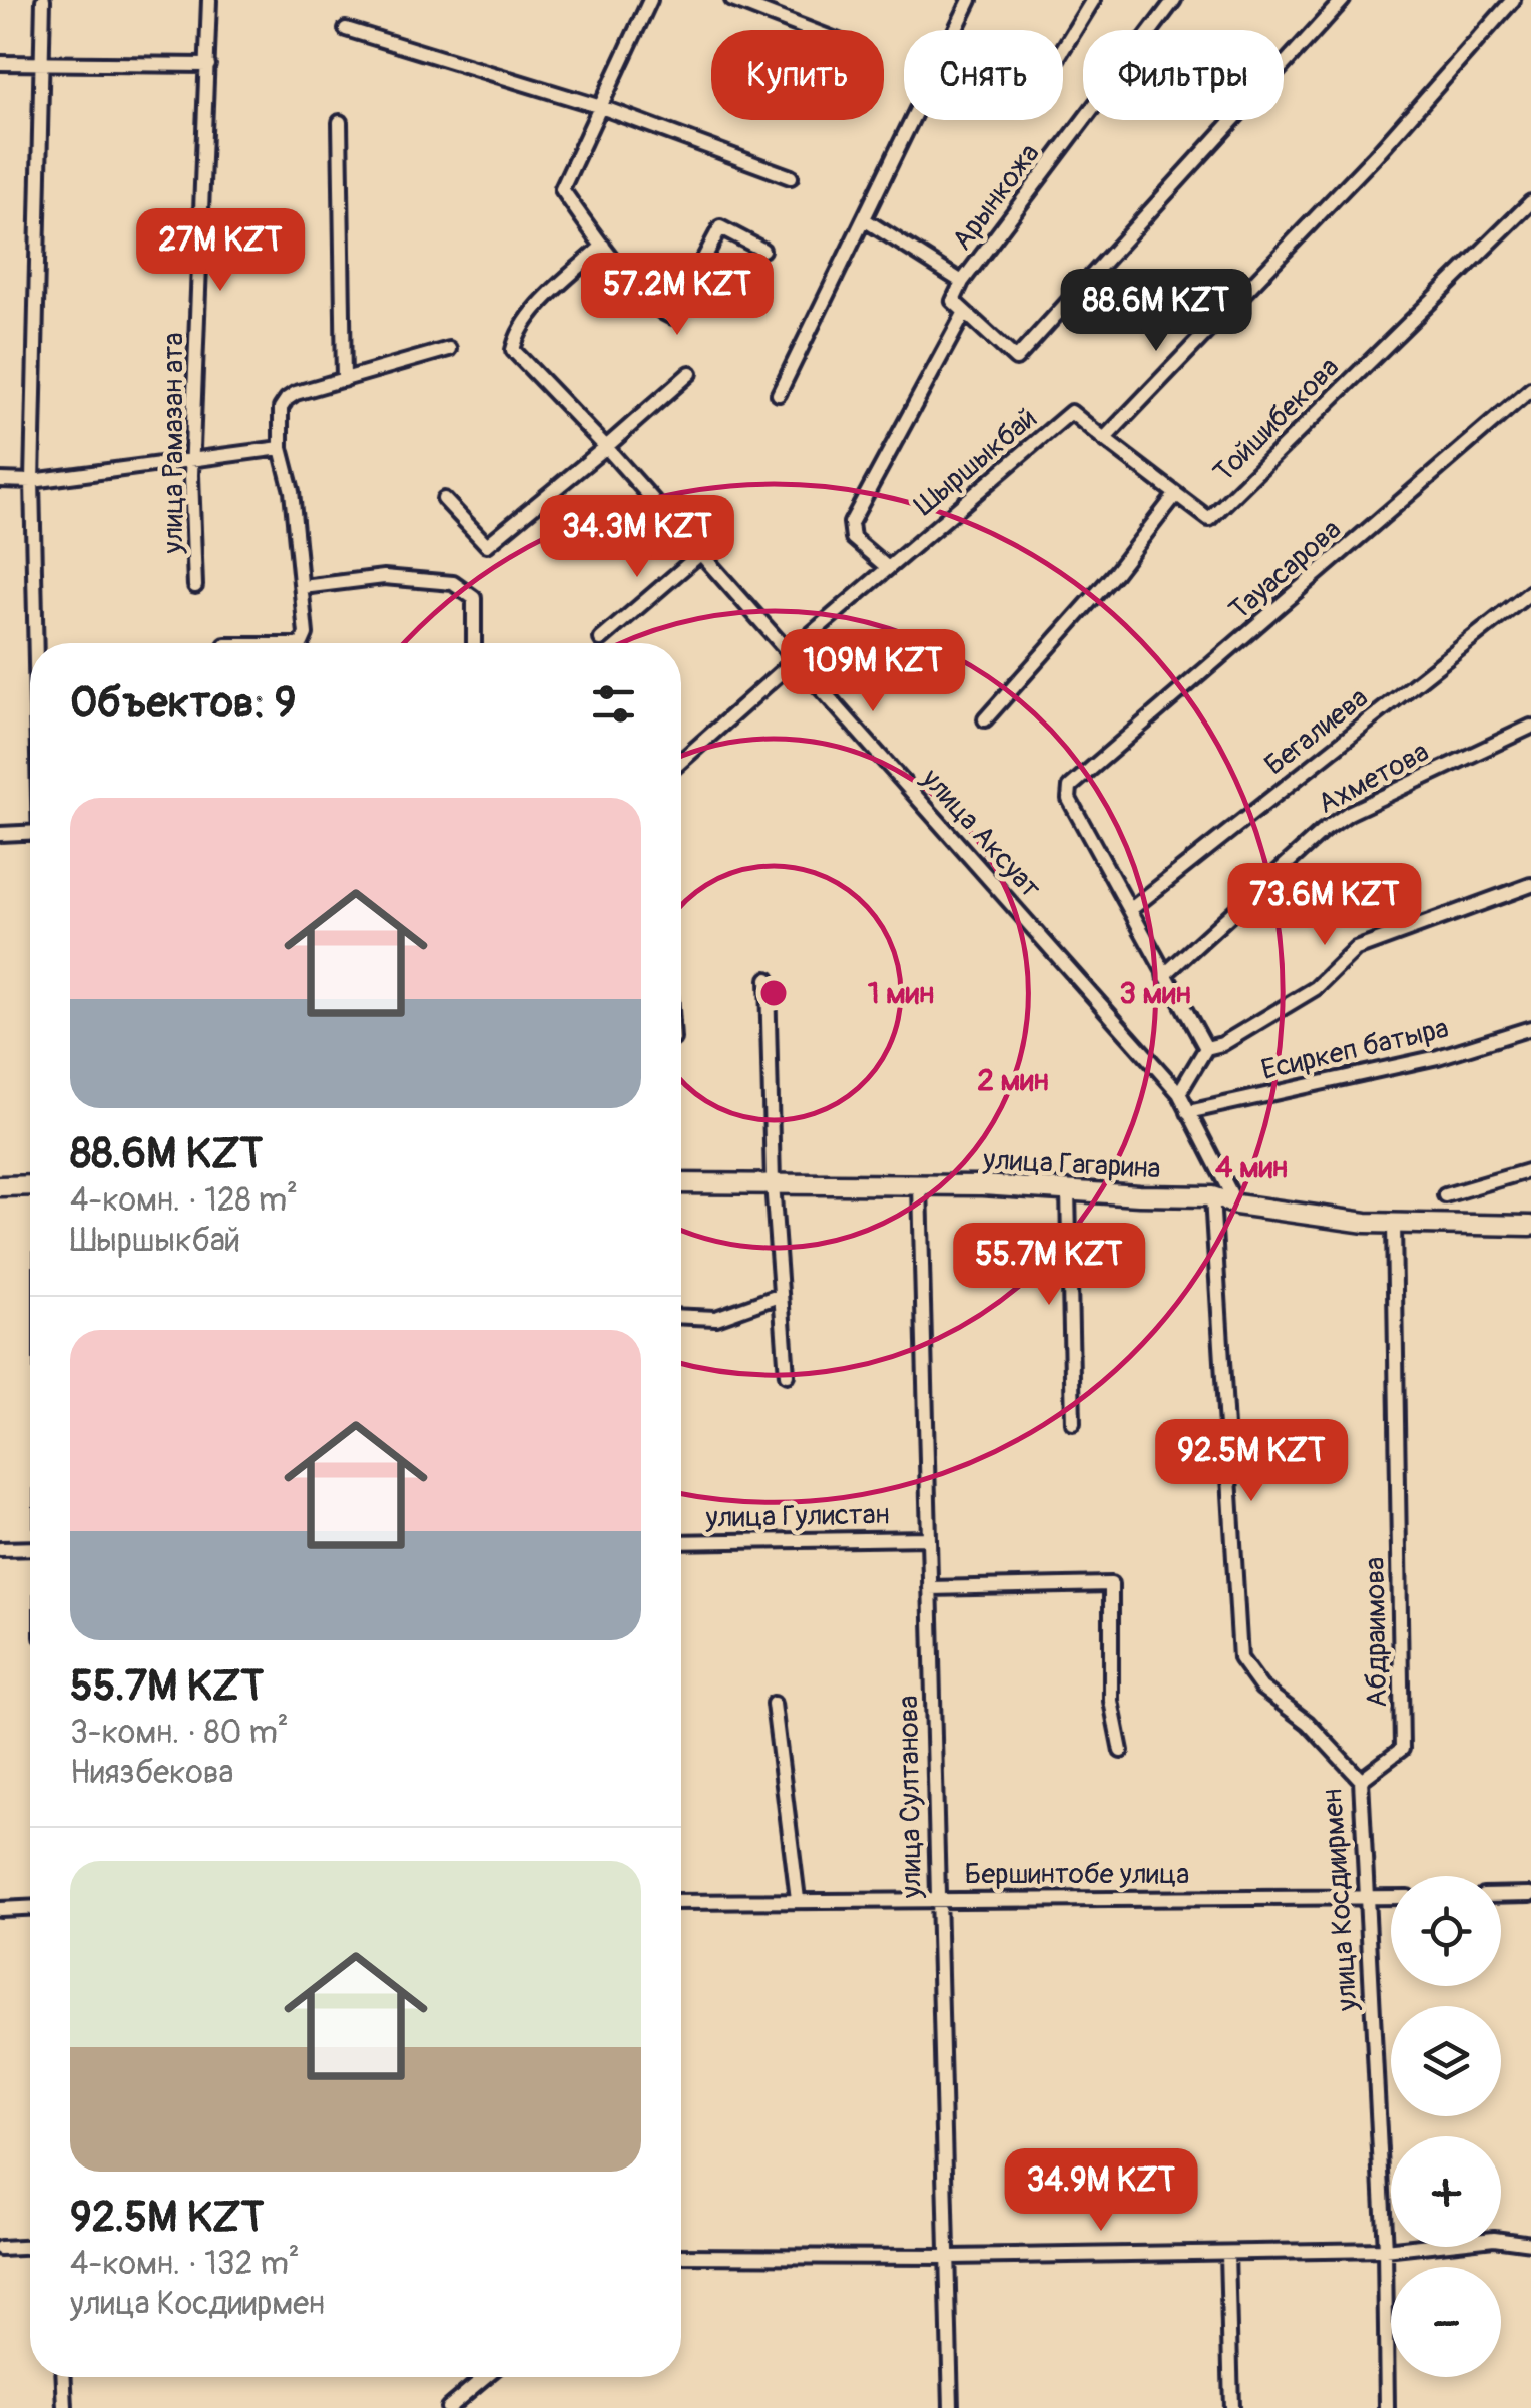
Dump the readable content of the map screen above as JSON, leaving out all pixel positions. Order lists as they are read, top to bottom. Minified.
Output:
{"streets":{"main road":["улица Гагарина"],"street":["Арынкожа","Тойшибекова","улица Рамазан ата","Шыршыкбай","Тауасарова","Бегалиева","Ахметова","улица Аксуат","Есиркеп батыра","улица Гулистан","Абдраимова","улица Султанова","Бершинтобе улица","улица Косдиирмен"]},"crossings":[["Шыршыкбай","улица Аксуат"],["Тауасарова","Бегалиева"],["улица Аксуат","Есиркеп батыра"],["улица Аксуат","улица Гагарина"],["улица Гагарина","Абдраимова"],["улица Гагарина","улица Султанова"],["улица Гагарина","улица Косдиирмен"],["улица Гулистан","улица Султанова"],["Абдраимова","улица Косдиирмен"],["улица Султанова","Бершинтобе улица"],["Бершинтобе улица","улица Косдиирмен"]],"page":{"chip":["Купить","Снять","Фильтры"],"price":["27M KZT","57.2M KZT","88.6M KZT","34.3M KZT","109M KZT","73.6M KZT","55.7M KZT","92.5M KZT","34.9M KZT"],"heading":"Объектов: 9","list":[{"name":"88.6M KZT","note":"4-комн. · 128 m² · Шыршыкбай"},{"name":"55.7M KZT","note":"3-комн. · 80 m² · Ниязбекова"},{"name":"92.5M KZT","note":"4-комн. · 132 m² · улица Косдиирмен"}],"map_buttons":["+","−"]},"rings":["1 мин","3 мин","2 мин","4 мин"]}
